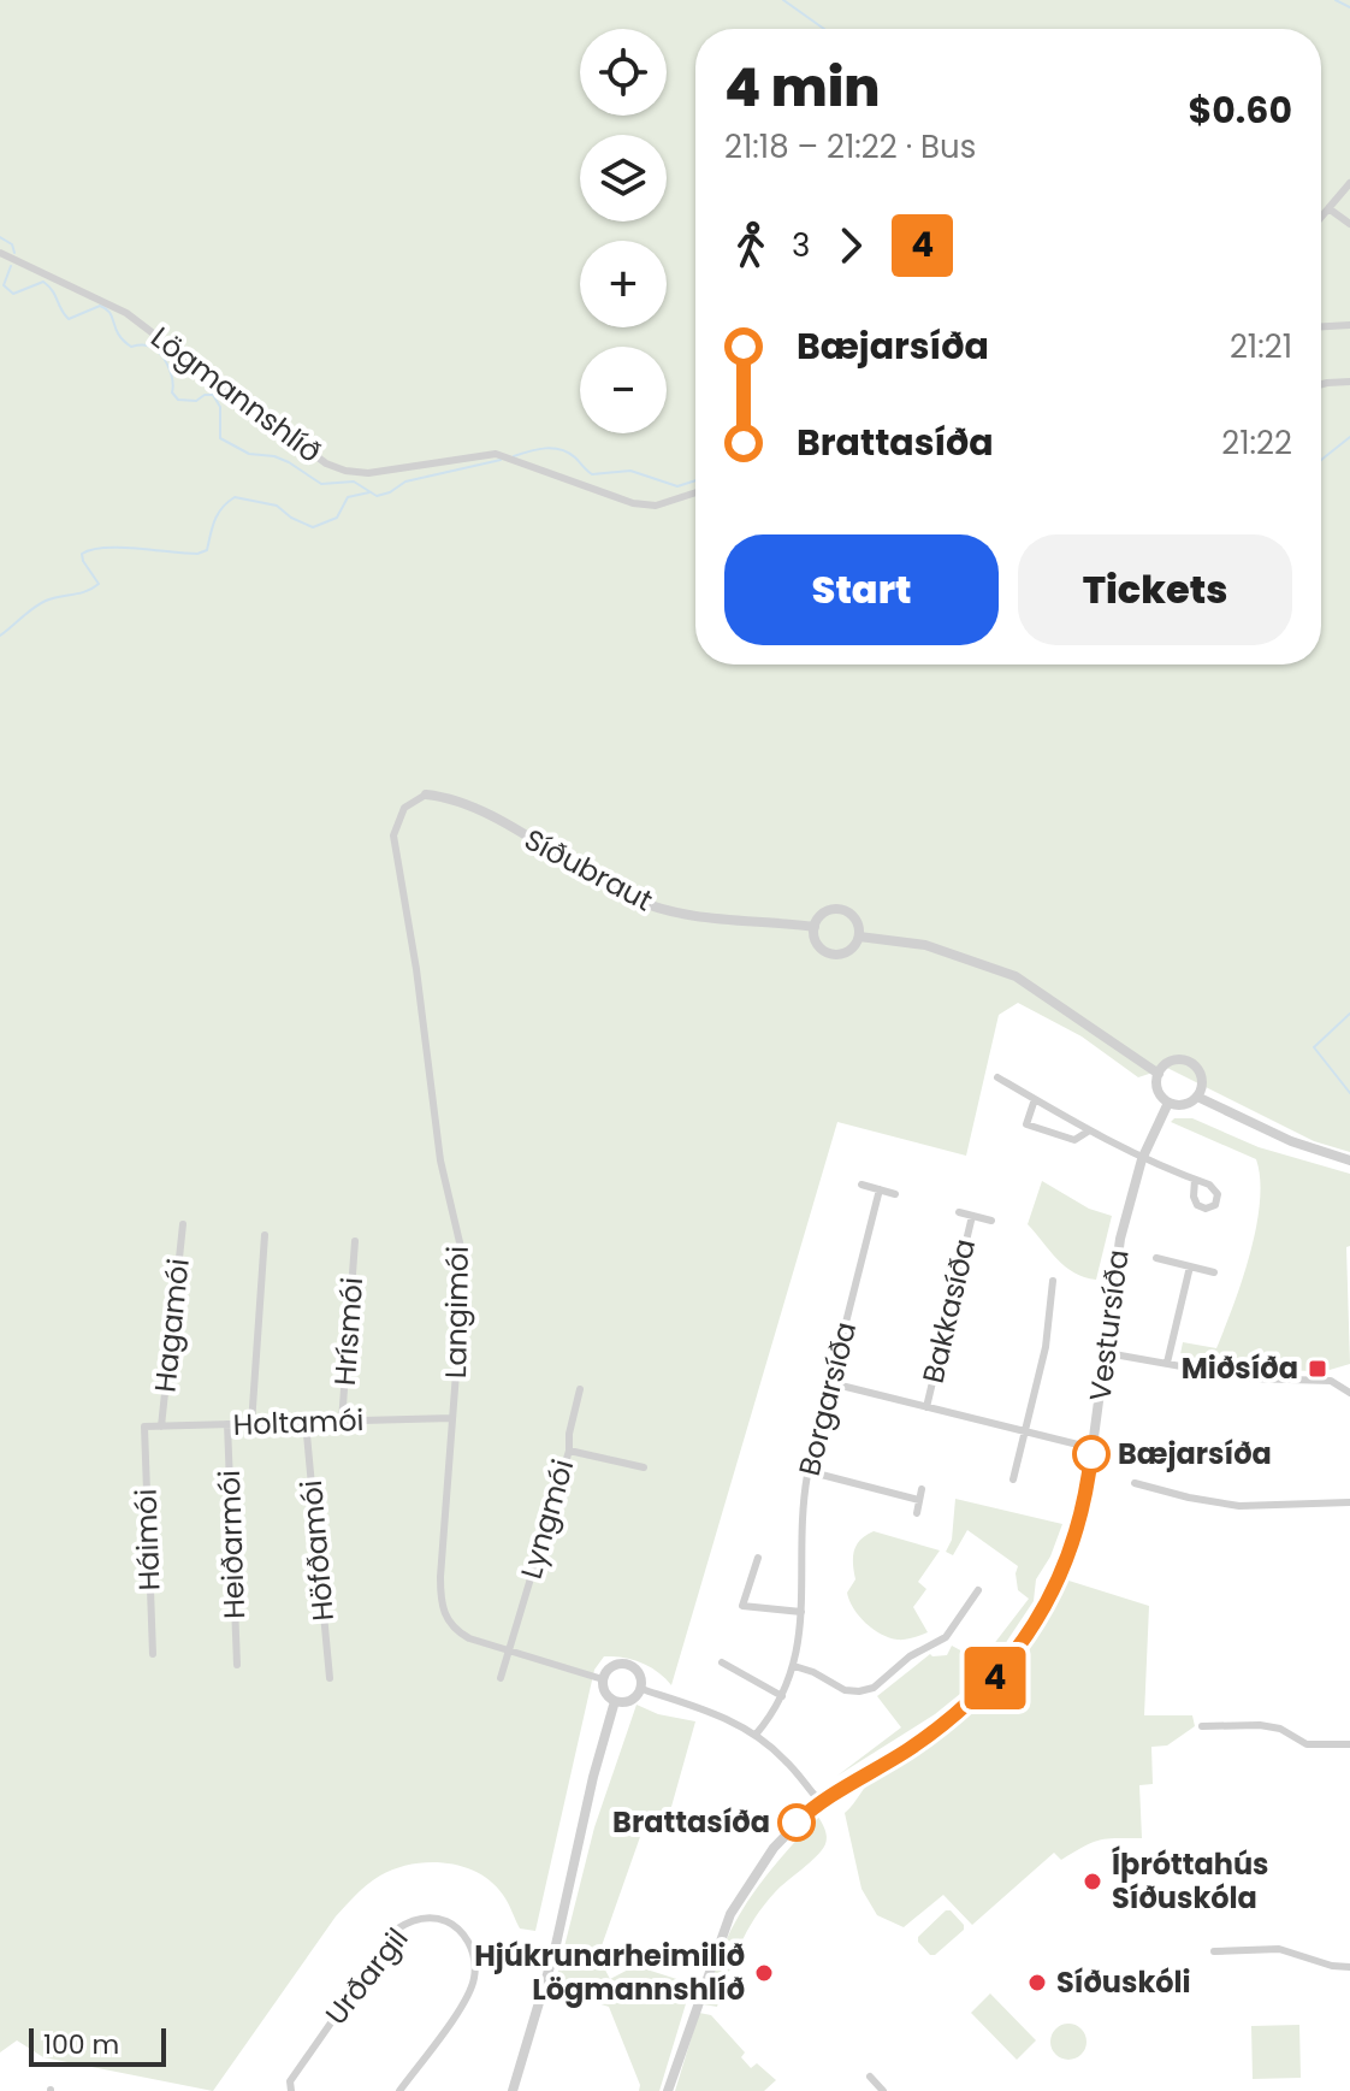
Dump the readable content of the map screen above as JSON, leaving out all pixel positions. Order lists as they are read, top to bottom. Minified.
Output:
{"streets":{"street":["Lögmannshlíð","Síðubraut","Bakkasíða","Langimói","Hagamói","Vestursíða","Hrísmói","Borgarsíða","Holtamói","Lyngmói","Háimói","Heiðarmói","Höfðamói","Urðargil"]},"crossings":[["Síðubraut","Langimói"],["Langimói","Holtamói"],["Langimói","Lyngmói"],["Hagamói","Holtamói"],["Hrísmói","Holtamói"],["Holtamói","Háimói"],["Holtamói","Heiðarmói"],["Holtamói","Höfðamói"]],"places":{"transit":["Miðsíða"],"other":["Bæjarsíða","Brattasíða","Íþróttahús Síðuskóla","Hjúkrunarheimilið Lögmannshlíð","Síðuskóli"]},"lines":["bus line 4"],"scale_bar":"100 m","page":{"on_map":"4","map_buttons":["+","−"],"heading":["4 min","21:18 – 21:22 · Bus","$0.60"],"legs":["3","4"],"list":[{"name":"Bæjarsíða","value":"21:21"},{"name":"Brattasíða","value":"21:22"}],"buttons":["Start","Tickets"],"scale":"100 m"}}
